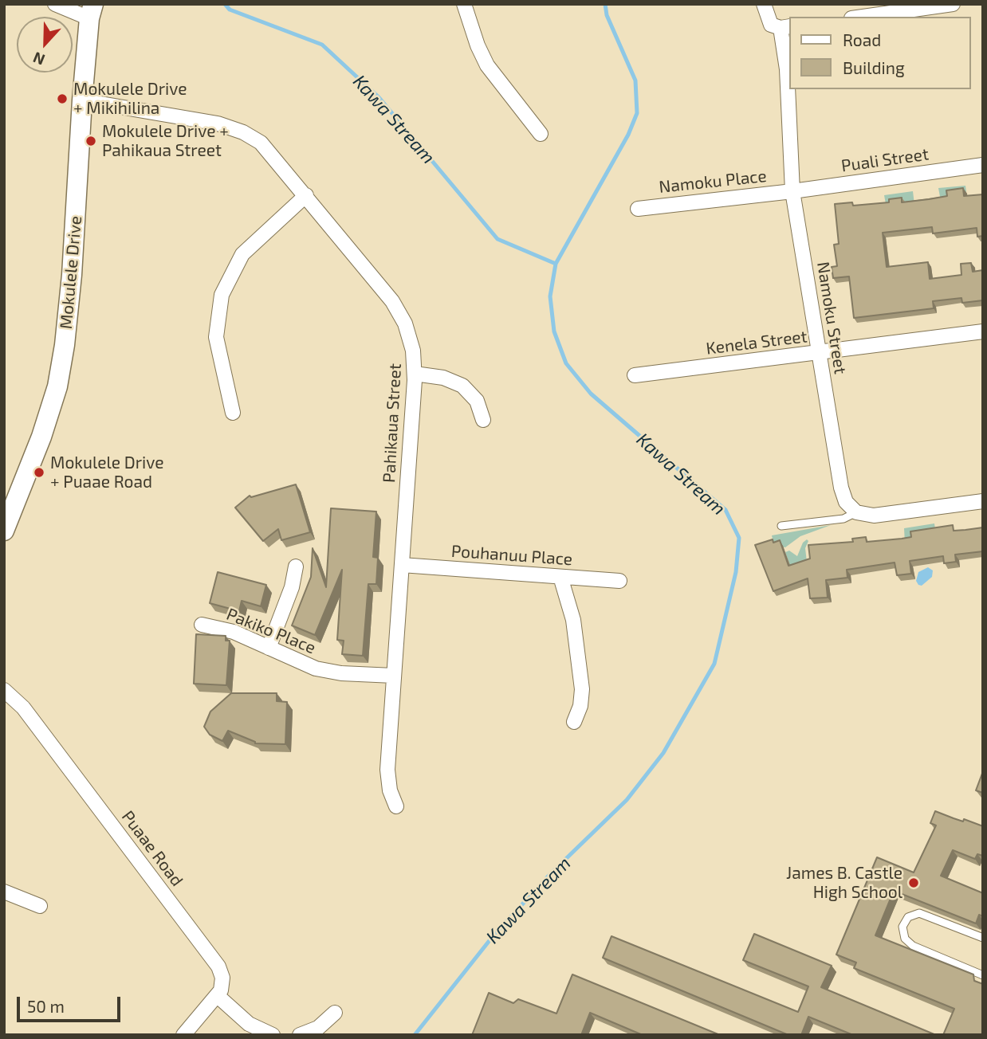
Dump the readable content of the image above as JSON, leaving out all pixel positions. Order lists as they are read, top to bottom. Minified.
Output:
{"streets":{"street":["Puali Street","Namoku Place","Mokulele Drive","Namoku Street","Kenela Street","Pahikaua Street","Pouhanuu Place","Pakiko Place","Puaae Road"]},"crossings":[["Puali Street","Namoku Place"],["Puali Street","Namoku Street"],["Namoku Place","Namoku Street"],["Mokulele Drive","Pahikaua Street"],["Namoku Street","Kenela Street"],["Pahikaua Street","Pouhanuu Place"],["Pahikaua Street","Pakiko Place"]],"water":["Kawa Stream"],"places":["Mokulele Drive + Mikihilina","Mokulele Drive + Pahikaua Street","Mokulele Drive + Puaae Road","James B. Castle High School"],"legend":["Road","Building"],"scale_bar":"50 m","north":"bottom"}
